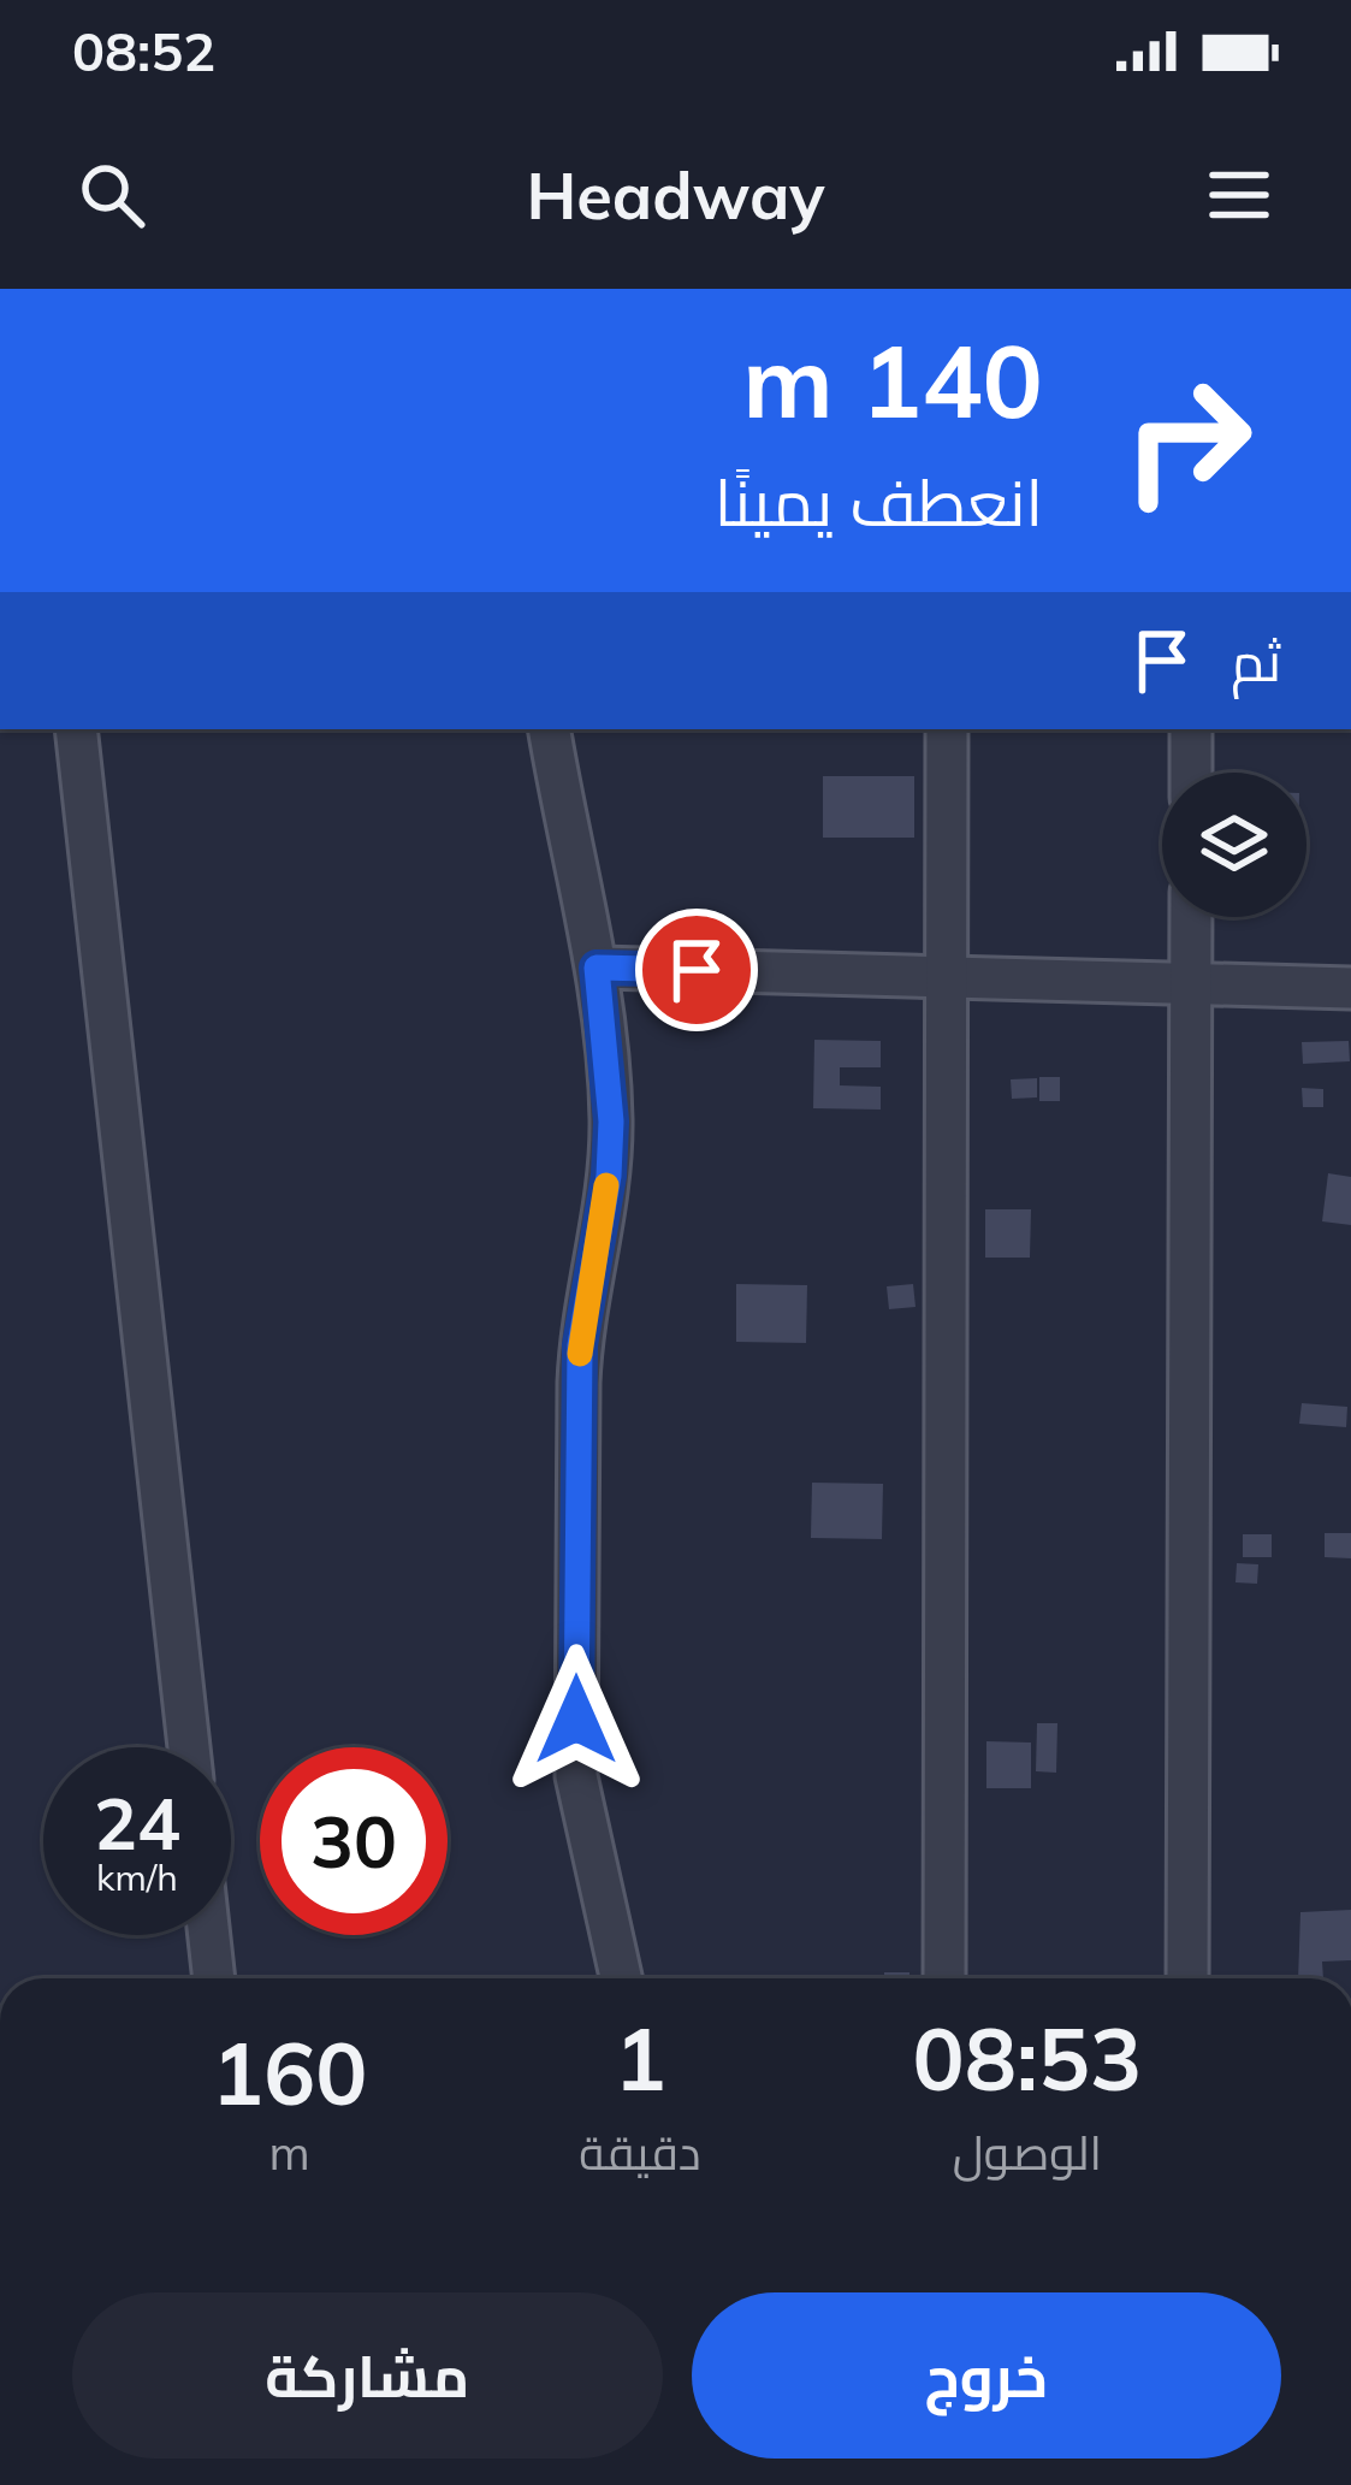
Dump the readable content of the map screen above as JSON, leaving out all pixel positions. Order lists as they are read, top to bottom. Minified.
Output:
{"page":{"status":"08:52","header":"Headway","turn":["140 m","انعطف يمينًا"],"then":"ثم","speed":"24 km/h","limit":"30","eta":["08:53","الوصول","1","دقيقة","160","m"],"buttons":["خروج","مشاركة"]}}
